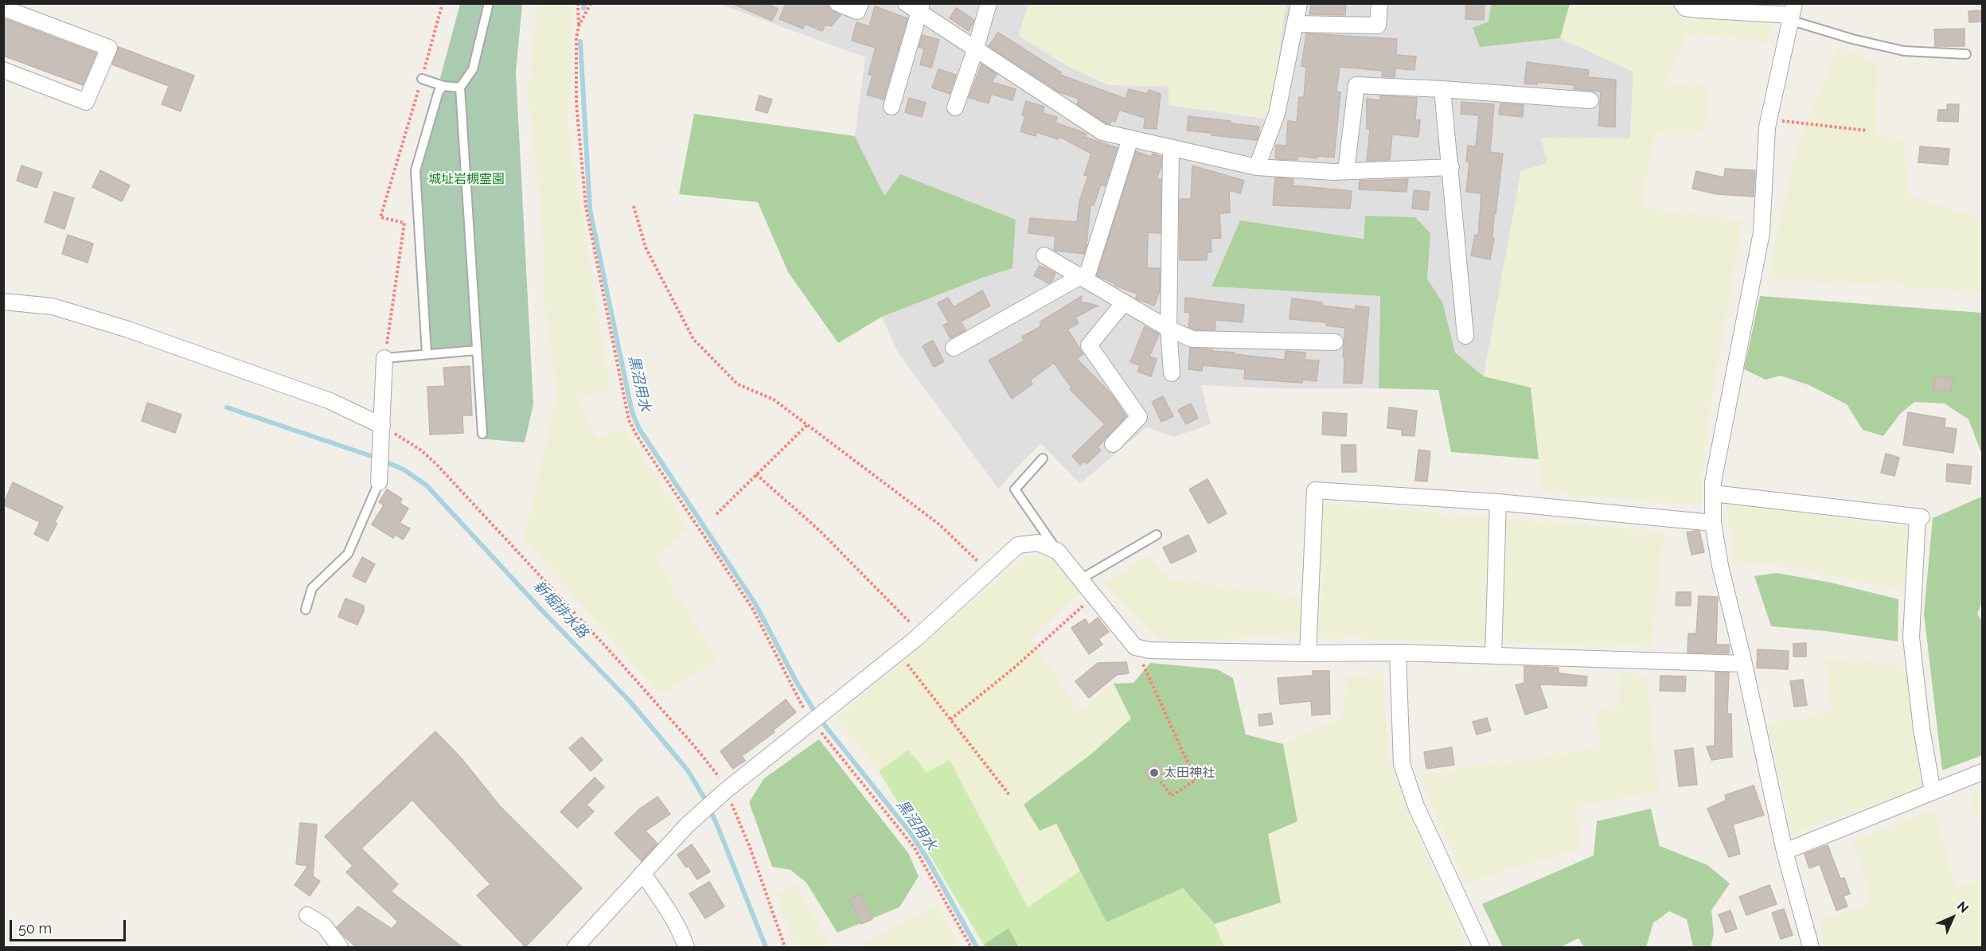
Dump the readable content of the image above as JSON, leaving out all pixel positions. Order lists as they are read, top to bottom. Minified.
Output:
{"water":["黒沼用水","新堀排水路"],"parks":["城址岩槻霊園"],"places":["太田神社"],"scale_bar":"50 m","north":"top right"}
